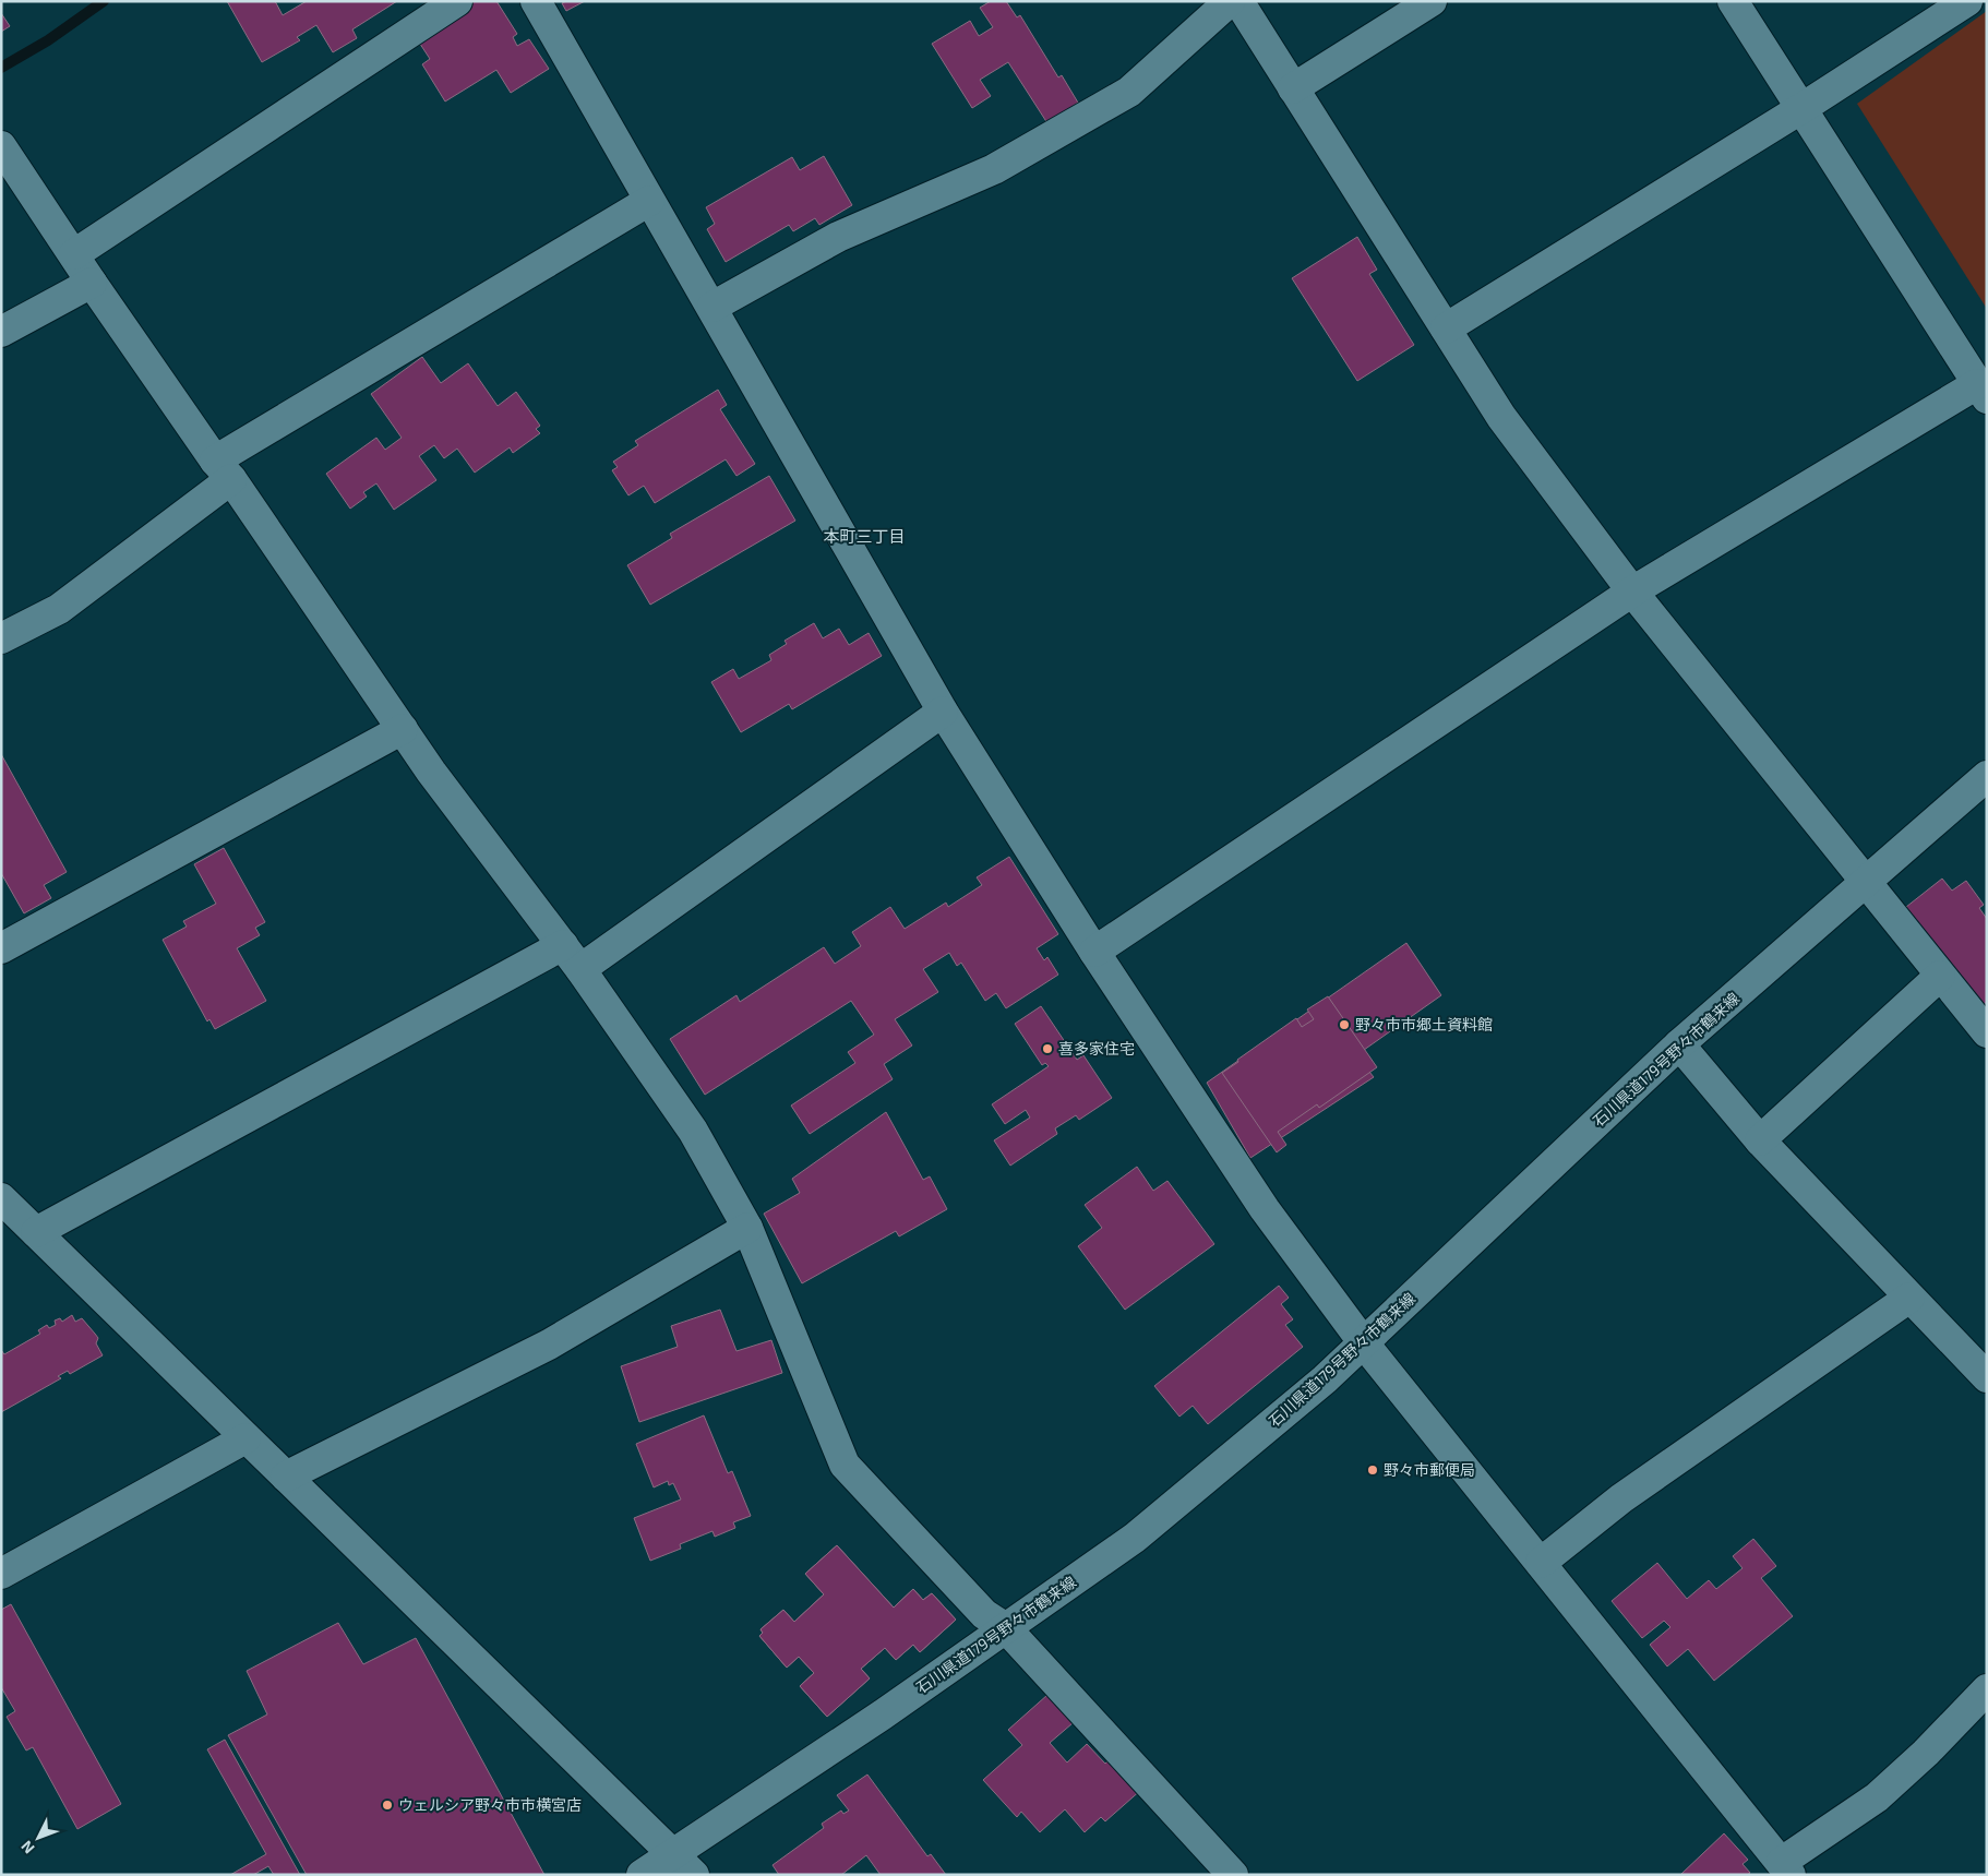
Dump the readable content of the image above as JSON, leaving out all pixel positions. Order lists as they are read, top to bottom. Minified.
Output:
{"streets":{"street":["石川県道179号野々市鶴来線"]},"districts":["本町三丁目"],"places":["野々市市郷土資料館","喜多家住宅","野々市郵便局","ウェルシア野々市市横宮店"],"north":"bottom left"}
